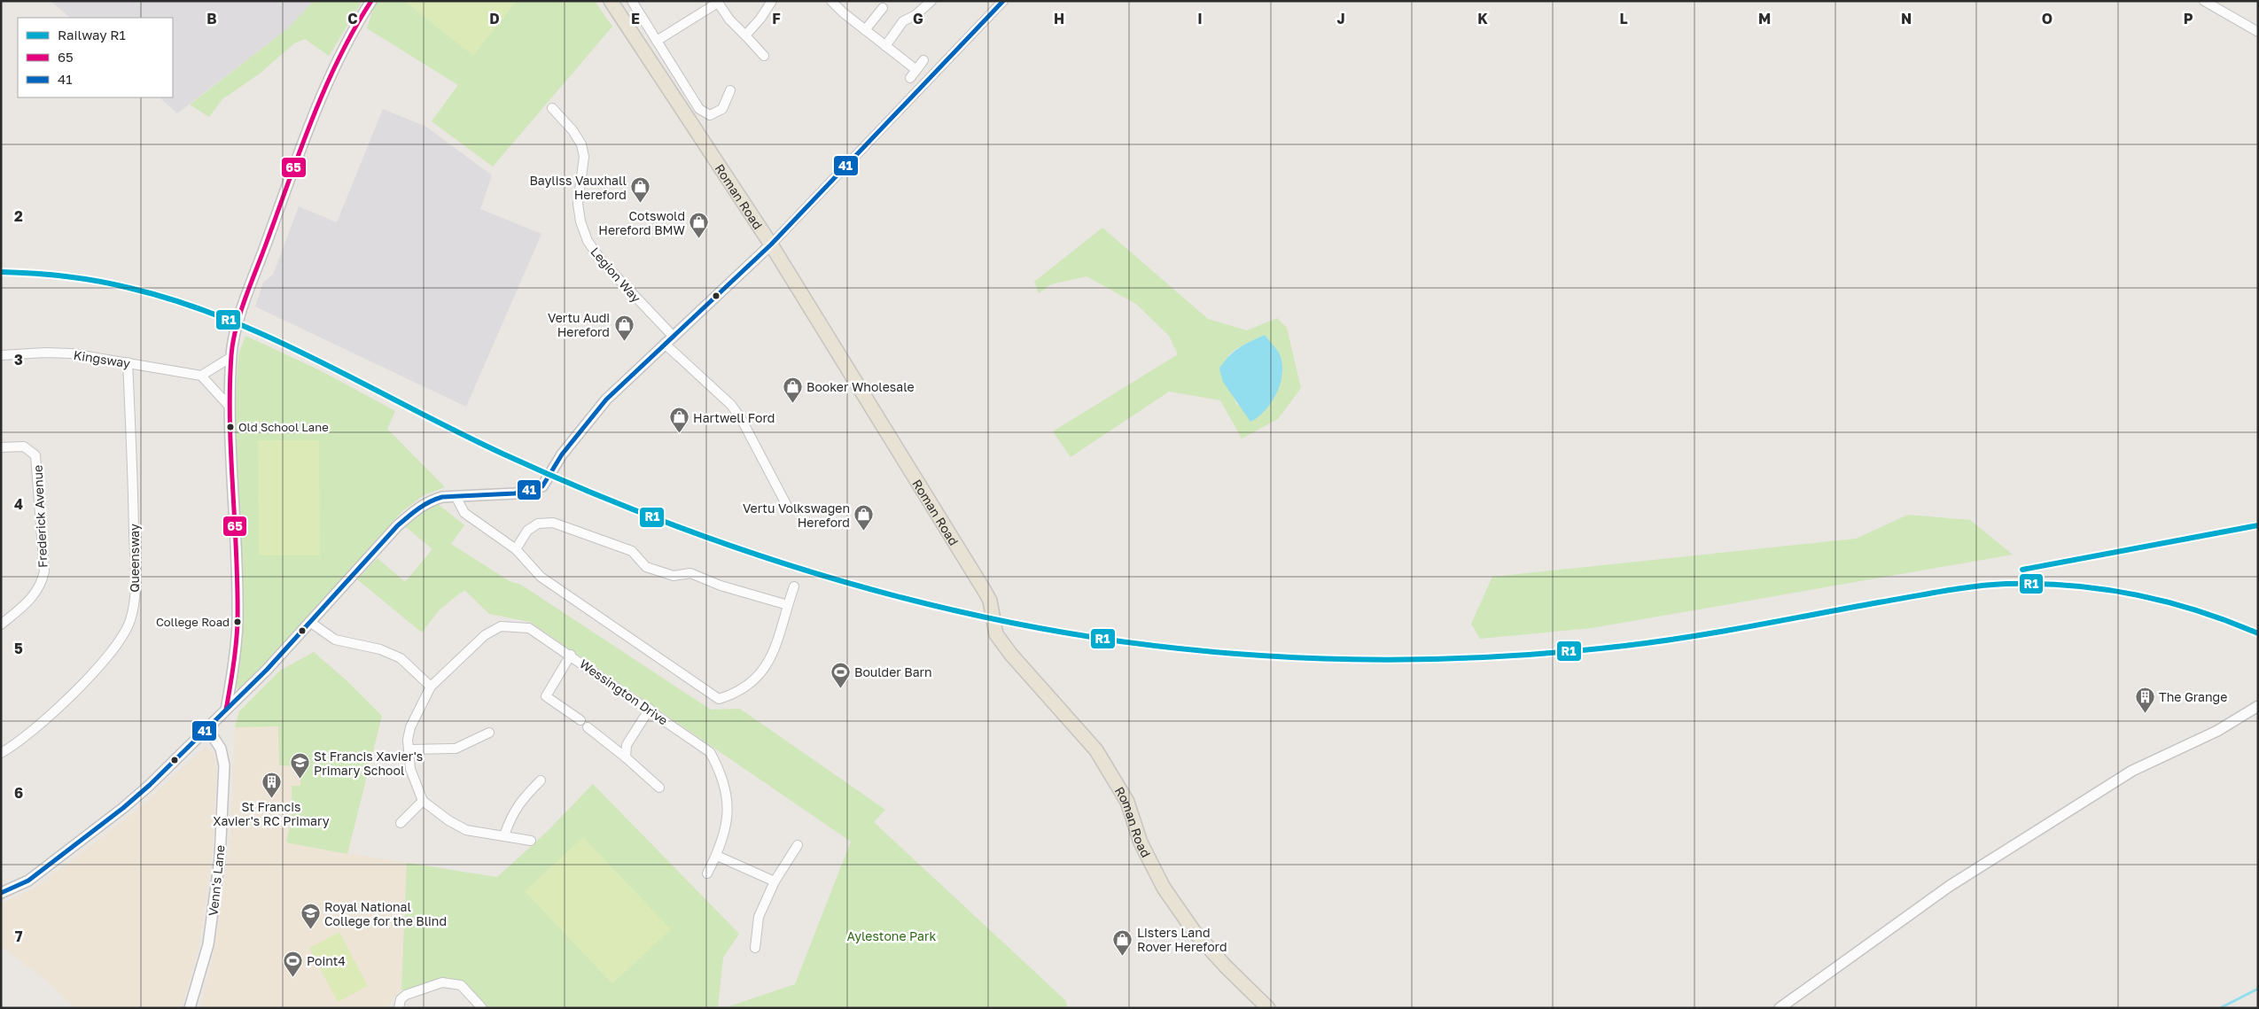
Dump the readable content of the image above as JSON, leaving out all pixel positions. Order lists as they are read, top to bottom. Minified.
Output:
{"streets":{"main road":["Roman Road"],"street":["Legion Way","Kingsway","Frederick Avenue","Queensway","Wessington Drive","Venn's Lane"]},"crossings":[["Kingsway","Queensway"]],"parks":["Aylestone Park"],"places":{"shop":["Bayliss Vauxhall Hereford","Cotswold Hereford BMW","Vertu Audi Hereford","Booker Wholesale","Hartwell Ford","Vertu Volkswagen Hereford","Listers Land Rover Hereford"],"other":["Old School Lane","College Road"],"sports":["Boulder Barn","Point4"],"building":["The Grange","St Francis Xavier's RC Primary"],"school or university":["St Francis Xavier's Primary School","Royal National College for the Blind"]},"lines":["transit line 65","transit line 41","rail line R1"],"legend":["Railway R1","65","41"],"grid":{"columns":["B","C","D","E","F","G","H","I","J","K","L","M","N","O","P"],"rows":["2","3","4","5","6","7"]}}
